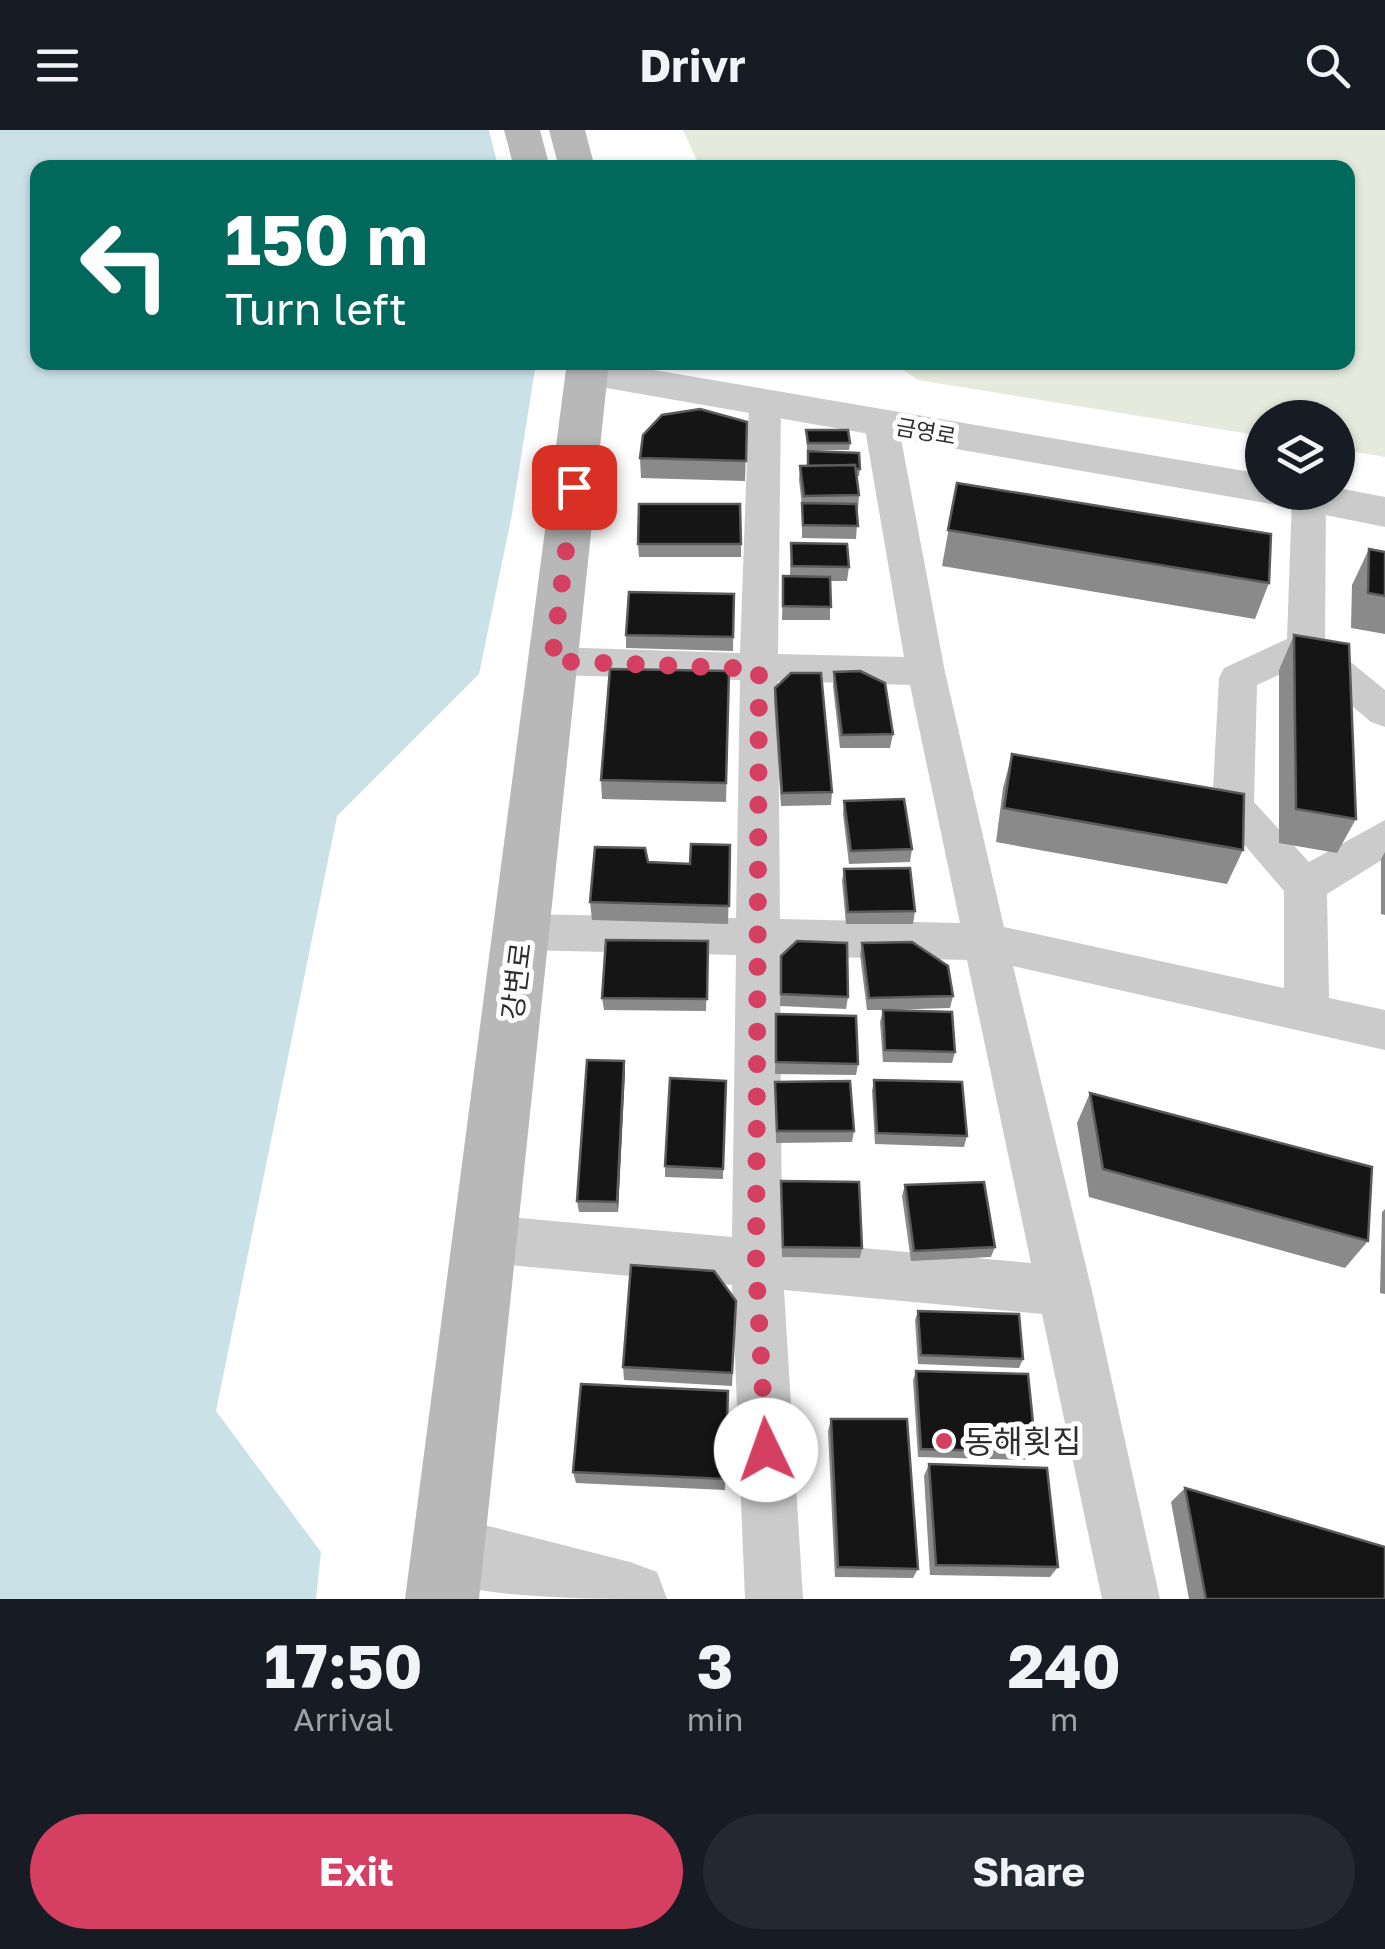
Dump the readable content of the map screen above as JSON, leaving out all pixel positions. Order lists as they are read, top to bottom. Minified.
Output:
{"streets":{"main road":["강변로"],"street":["금영로"]},"places":["동해횟집"],"page":{"header":"Drivr","turn":["150 m","Turn left"],"eta":["17:50","Arrival","3","min","240","m"],"buttons":["Exit","Share"]}}
